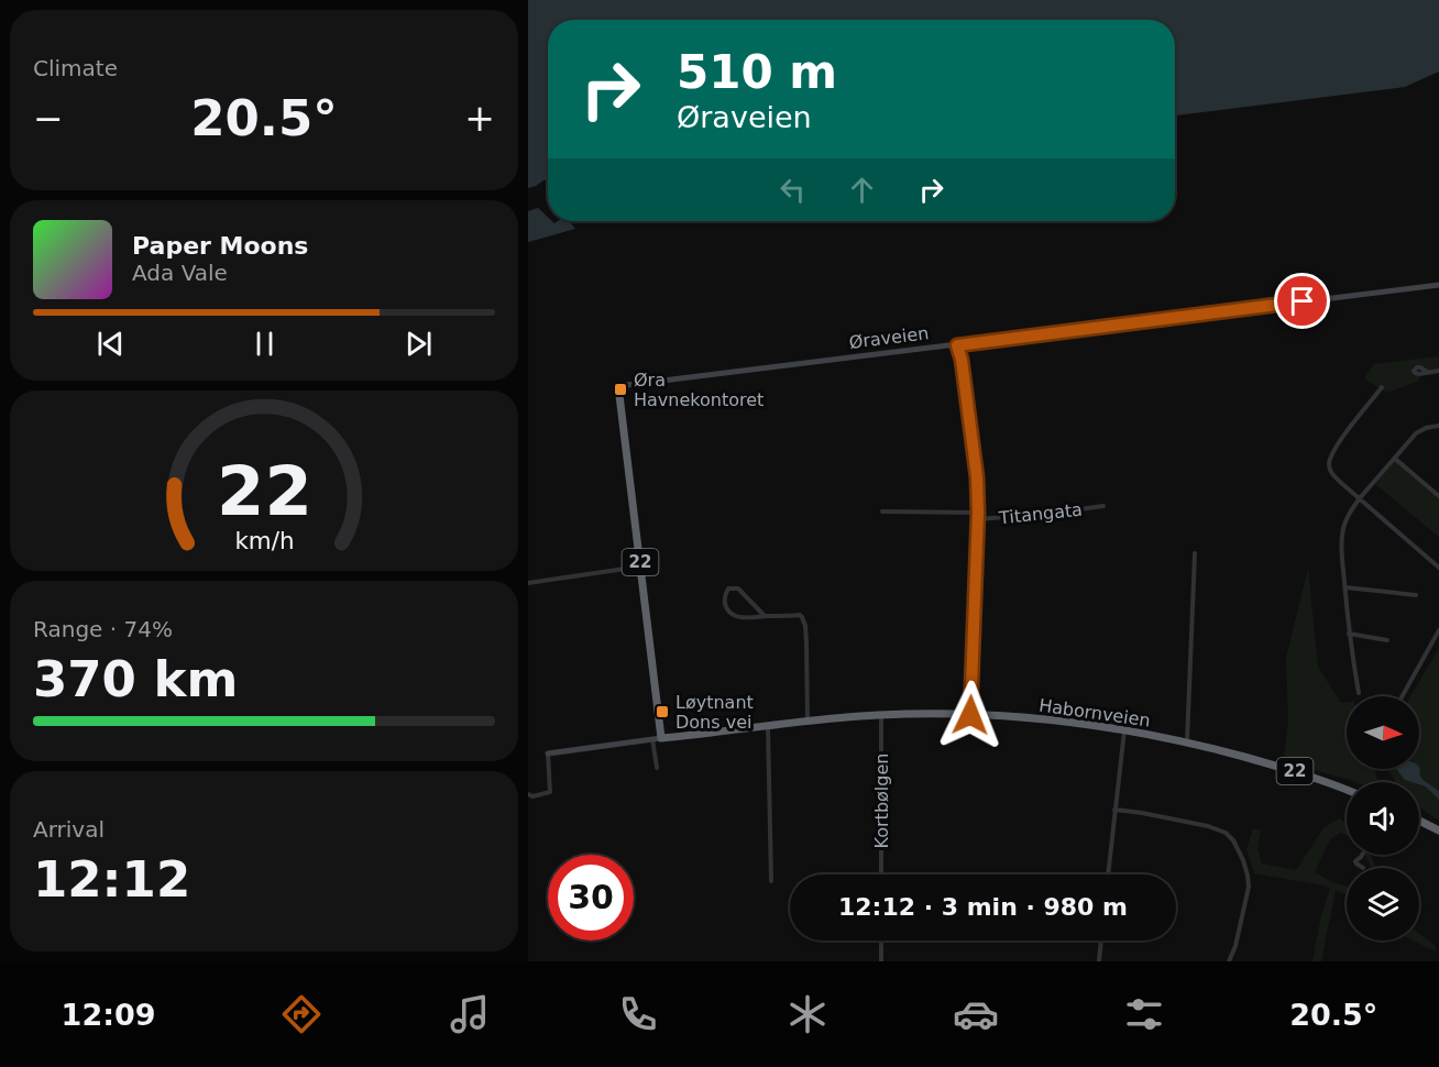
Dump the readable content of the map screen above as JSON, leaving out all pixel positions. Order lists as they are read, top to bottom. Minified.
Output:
{"streets":{"highway":["22","Habornveien"],"street":["Øraveien","Titangata","Kortbølgen"]},"crossings":[["Øraveien","Titangata"],["Øraveien","22"],["Titangata","Habornveien"],["22","Habornveien"],["Habornveien","Kortbølgen"]],"places":{"transit":["Øra Havnekontoret","Løytnant Dons vei"]},"north":"right","page":{"tile":["Climate",["Range · 74%","370 km"],["Arrival","12:12"]],"turn":["510 m","Øraveien"],"heat":["−","20.5°","+"],"song":["Paper Moons","Ada Vale"],"limit":"30","trip":"12:12 · 3 min · 980 m","tabs":["12:09","20.5°"],"gauge":["22","km/h"]}}
